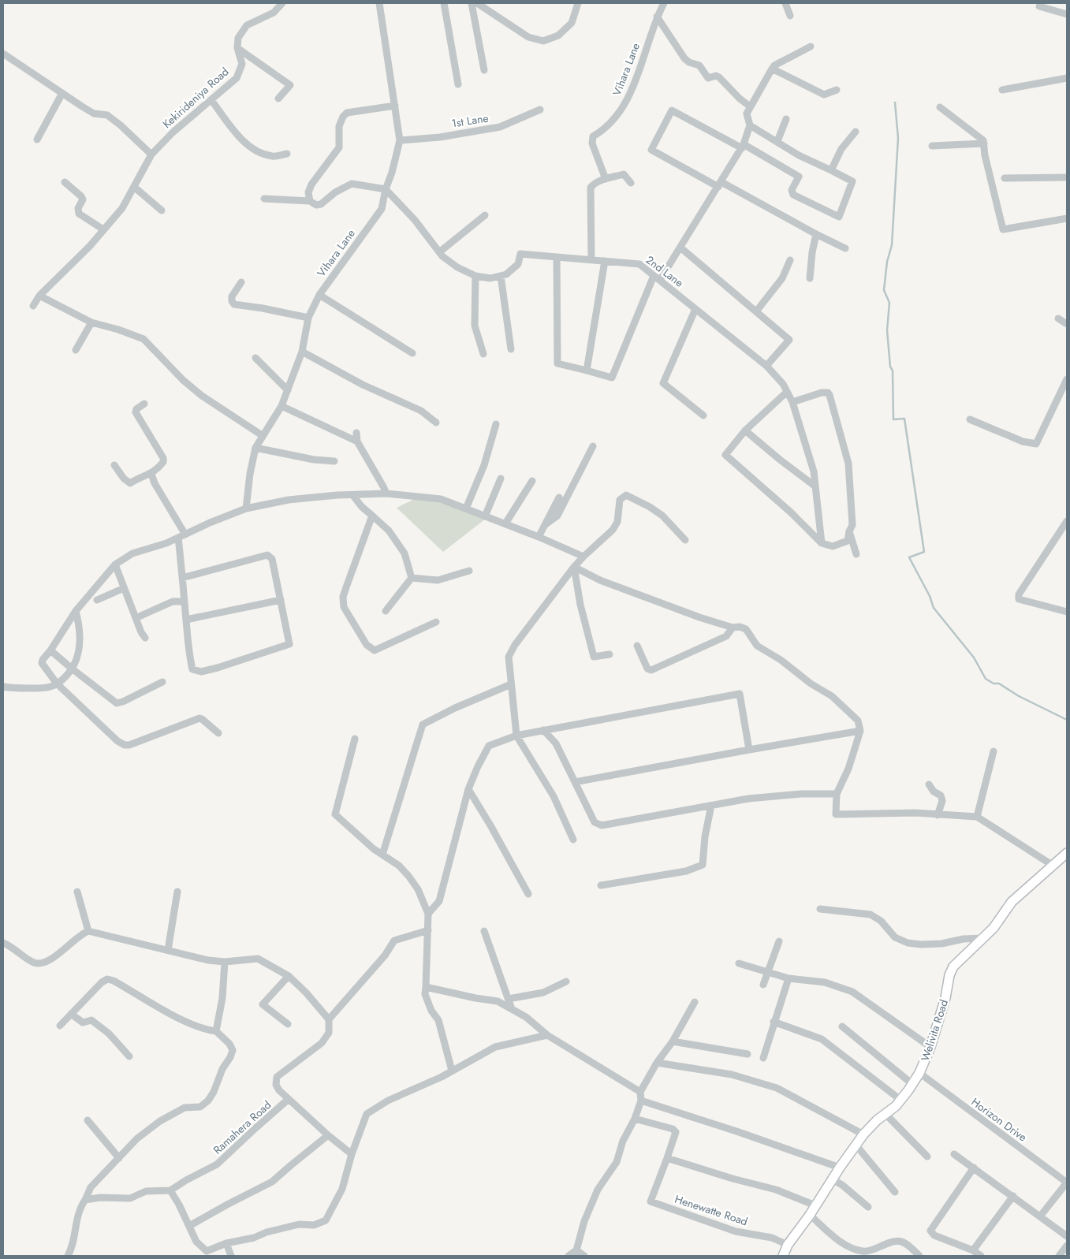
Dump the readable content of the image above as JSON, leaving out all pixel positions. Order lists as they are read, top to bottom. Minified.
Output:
{"streets":{"street":["Vihara Lane","Kekirideniya Road","1st Lane","2nd Lane","Welivita Road","Horizon Drive","Ramahera Road","Henewatte Road"]},"crossings":[["Vihara Lane","1st Lane"],["Welivita Road","Horizon Drive"],["Welivita Road","Henewatte Road"]]}
